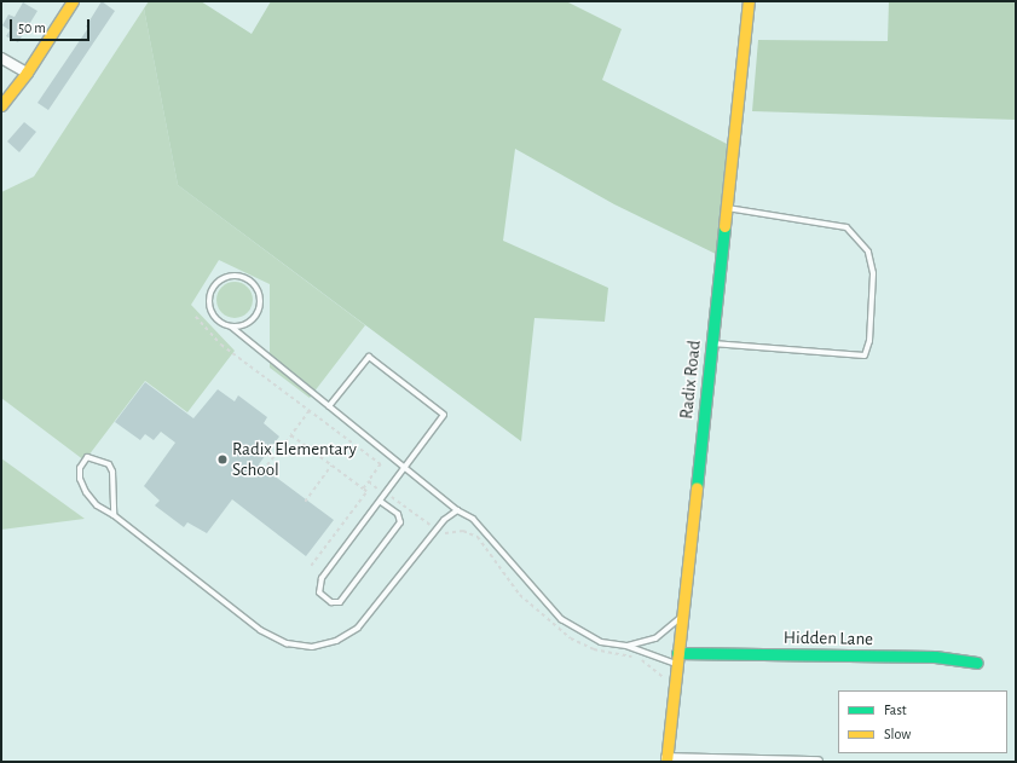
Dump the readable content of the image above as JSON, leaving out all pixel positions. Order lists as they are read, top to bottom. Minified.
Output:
{"streets":{"street":["Radix Road","Hidden Lane"]},"crossings":[["Radix Road","Hidden Lane"]],"places":["Radix Elementary School"],"legend":["Fast","Slow"],"scale_bar":"50 m"}
